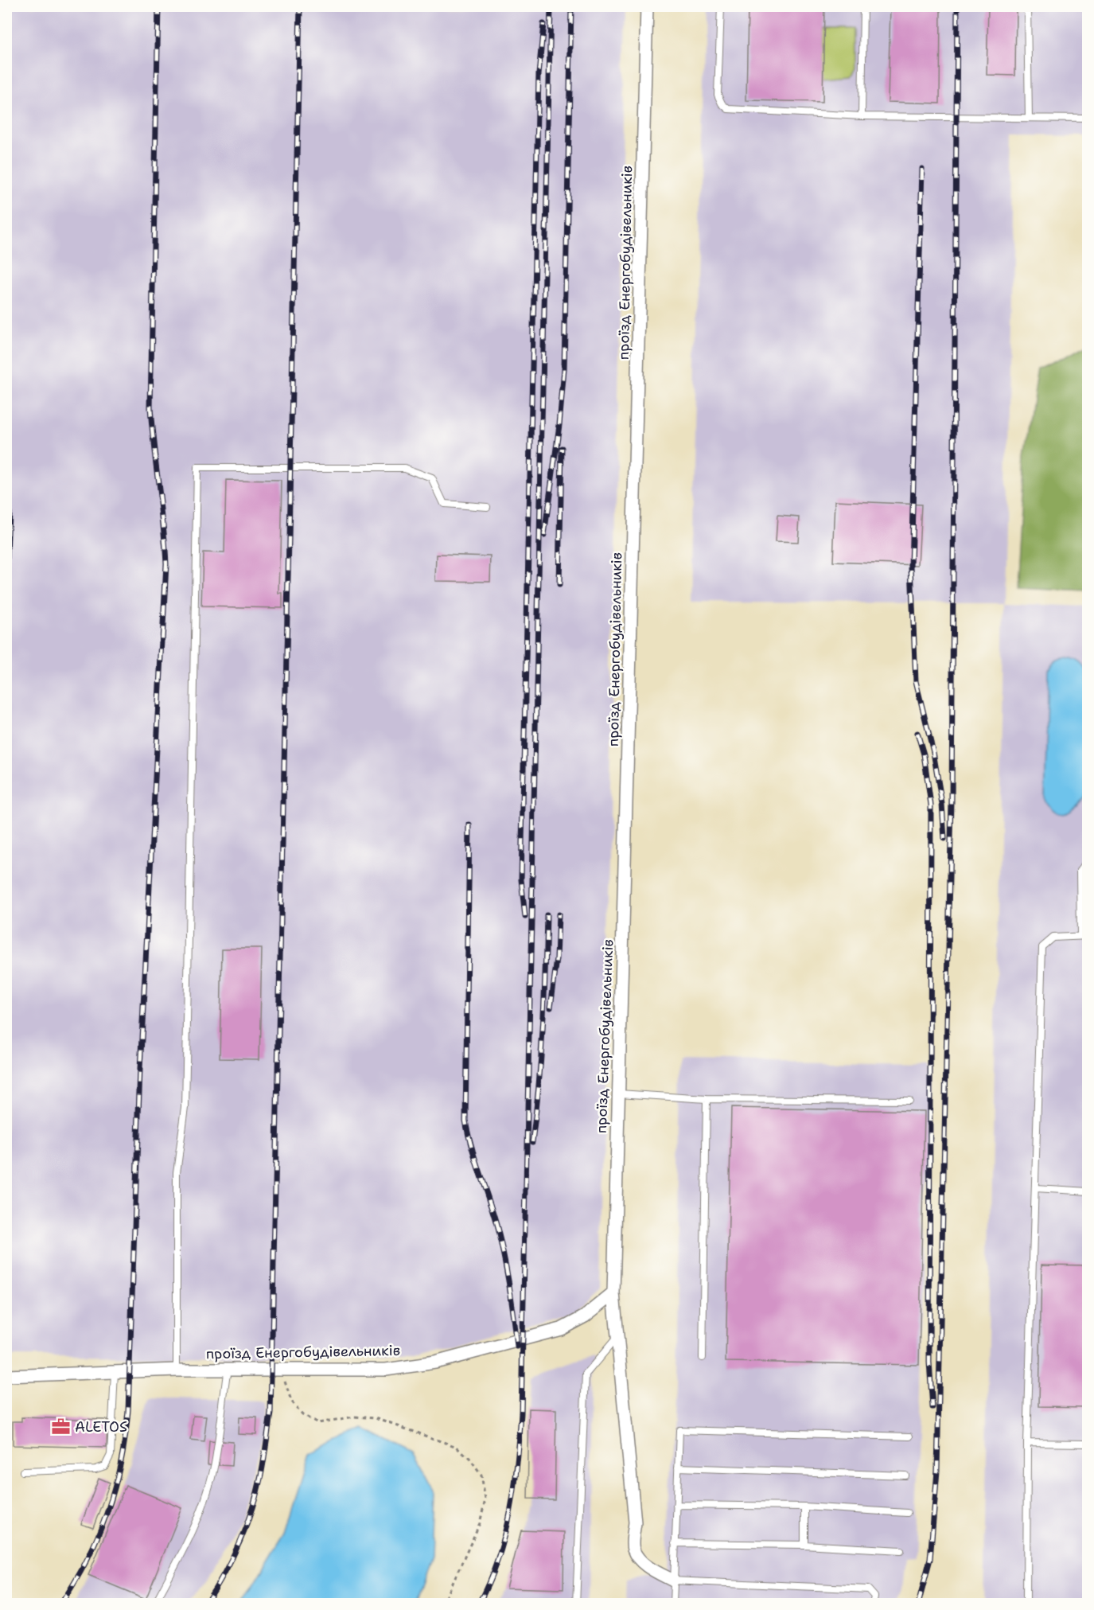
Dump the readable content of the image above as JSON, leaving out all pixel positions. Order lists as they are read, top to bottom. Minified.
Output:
{"streets":{"street":["проїзд Енергобудівельників"]},"places":{"office":["ALETOS"]}}
